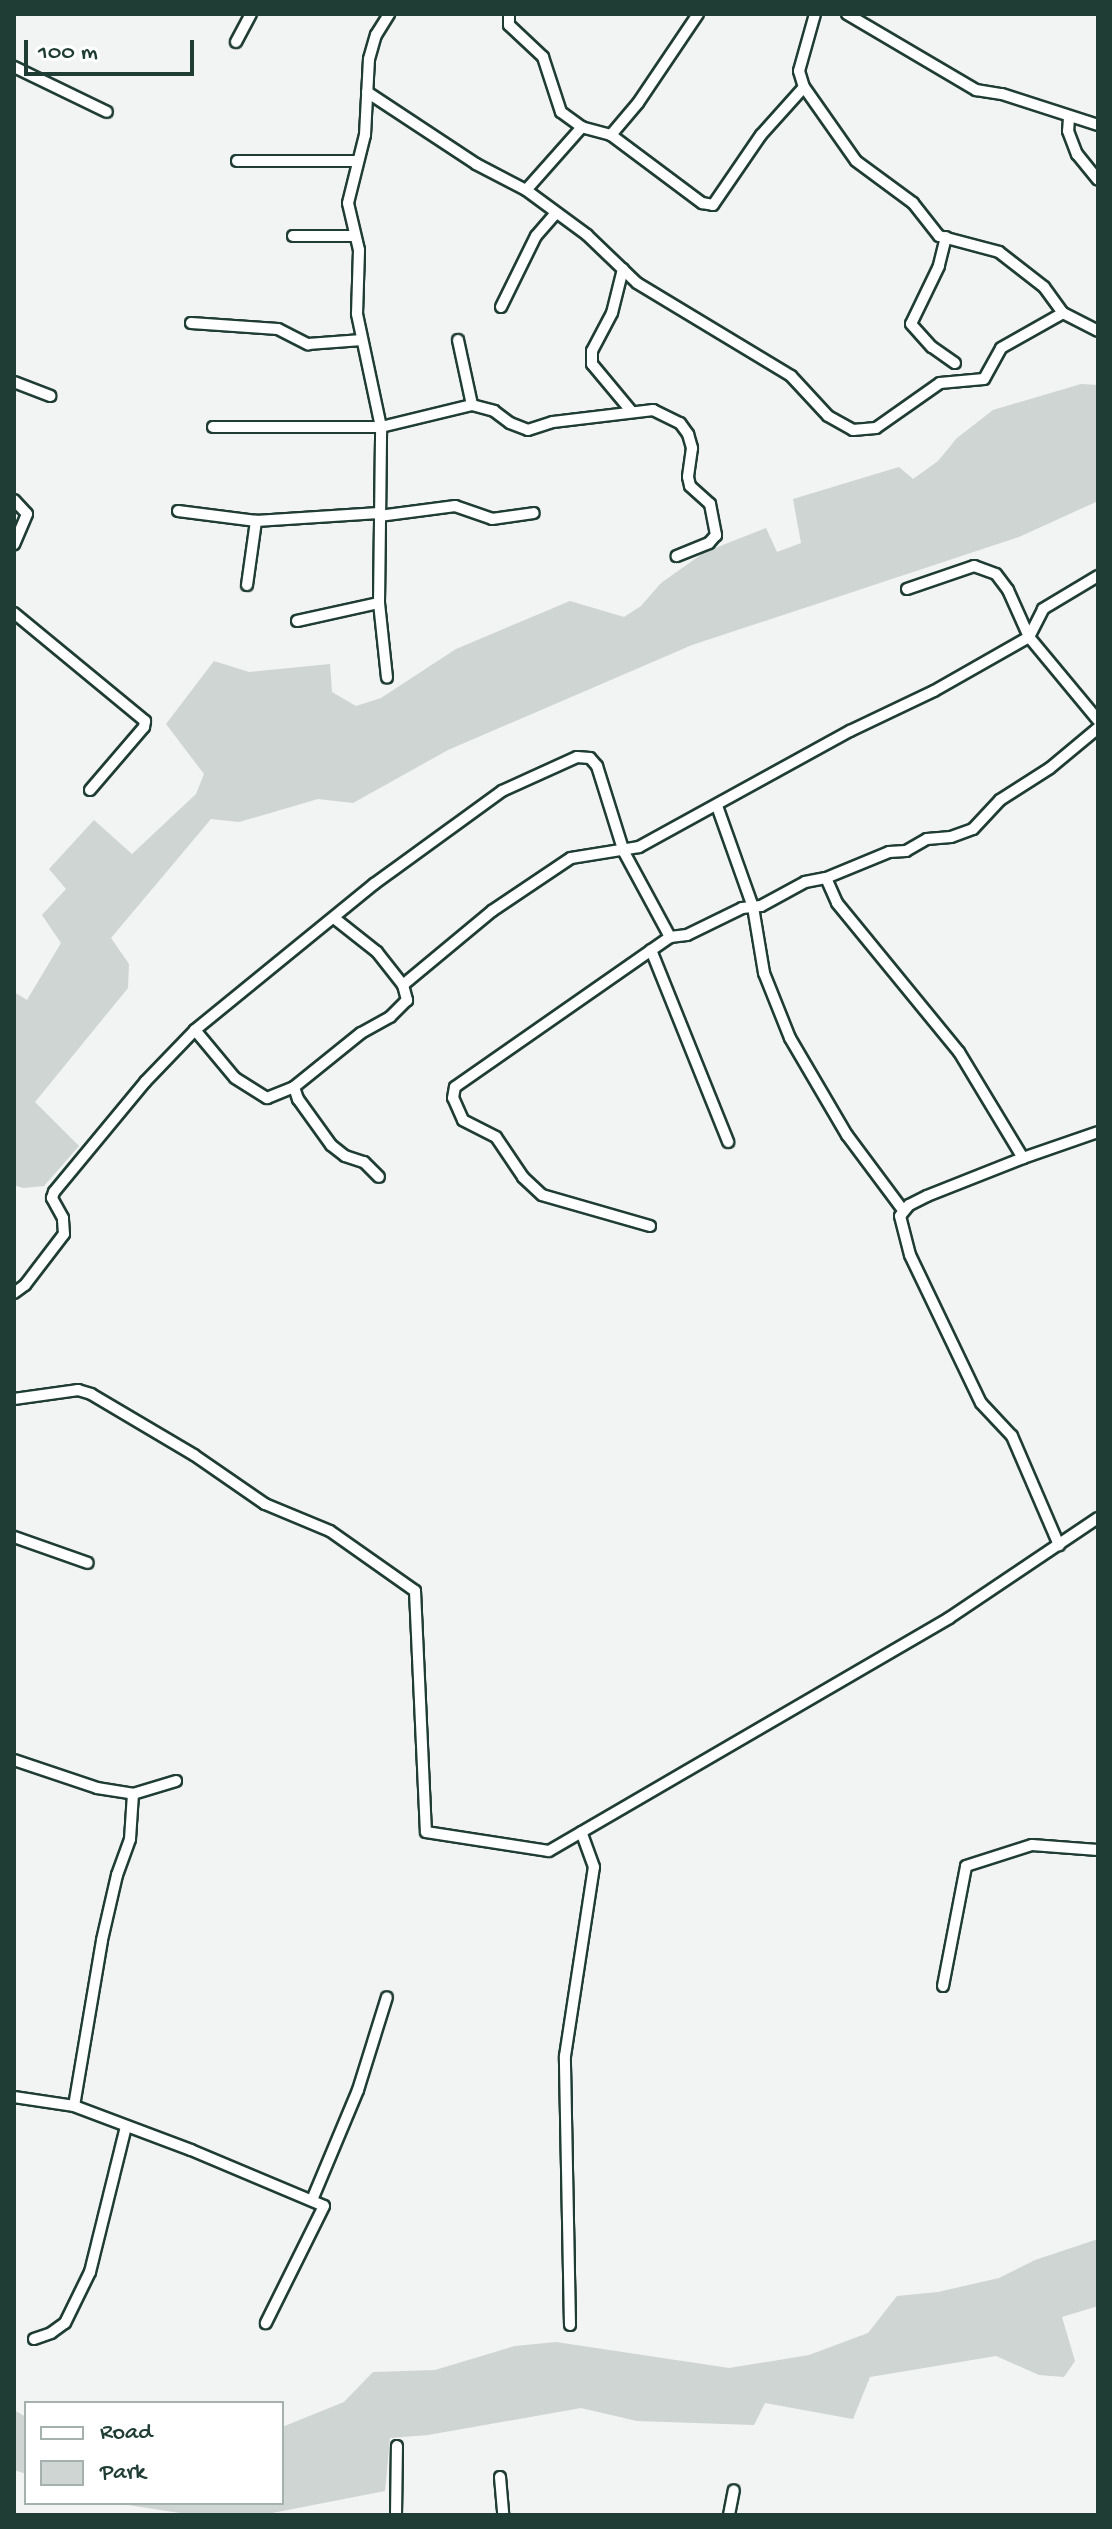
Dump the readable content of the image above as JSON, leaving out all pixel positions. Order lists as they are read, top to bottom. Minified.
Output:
{"legend":["Road","Park"],"scale_bar":"100 m"}
